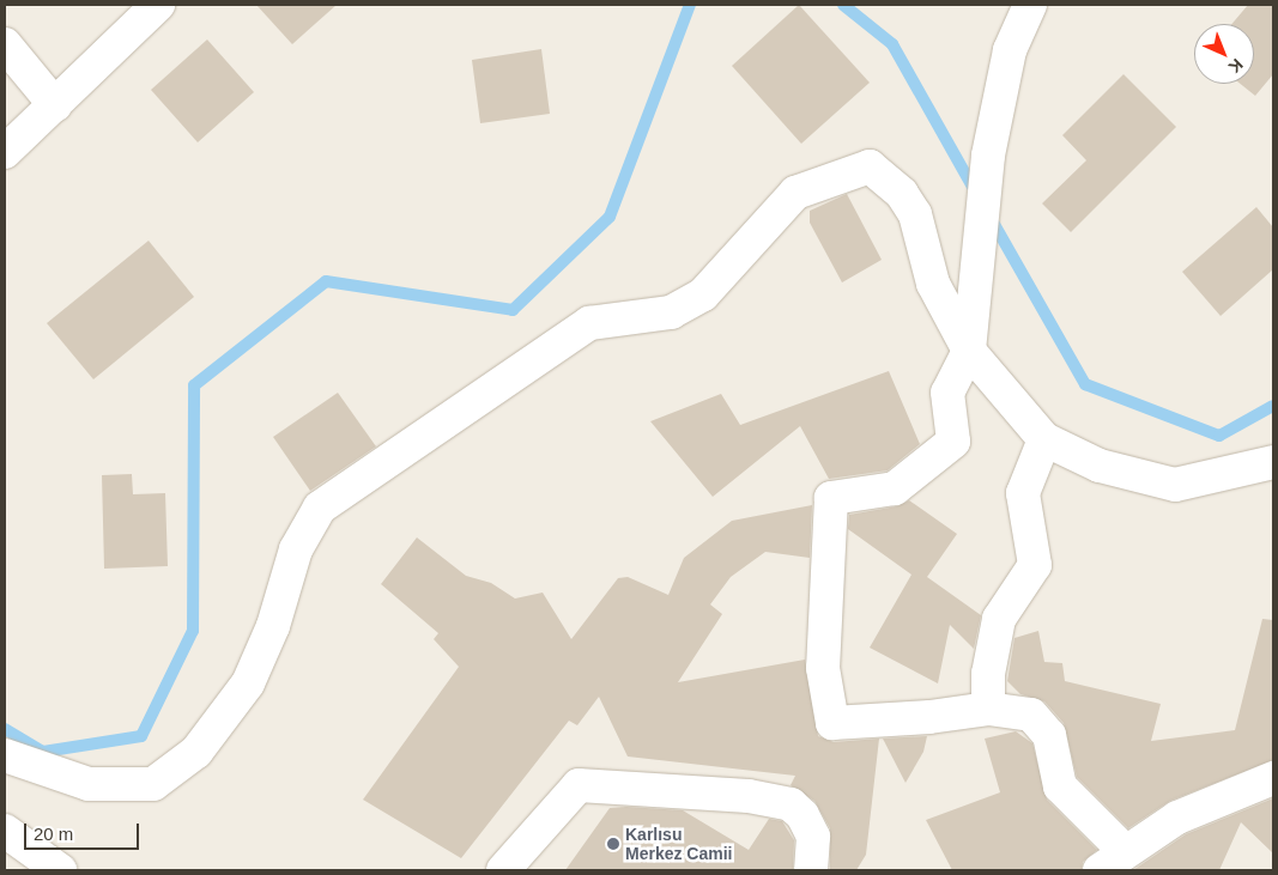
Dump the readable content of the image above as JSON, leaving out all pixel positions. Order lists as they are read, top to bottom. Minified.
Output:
{"places":["Karlısu Merkez Camii"],"scale_bar":"20 m","north":"bottom right"}
